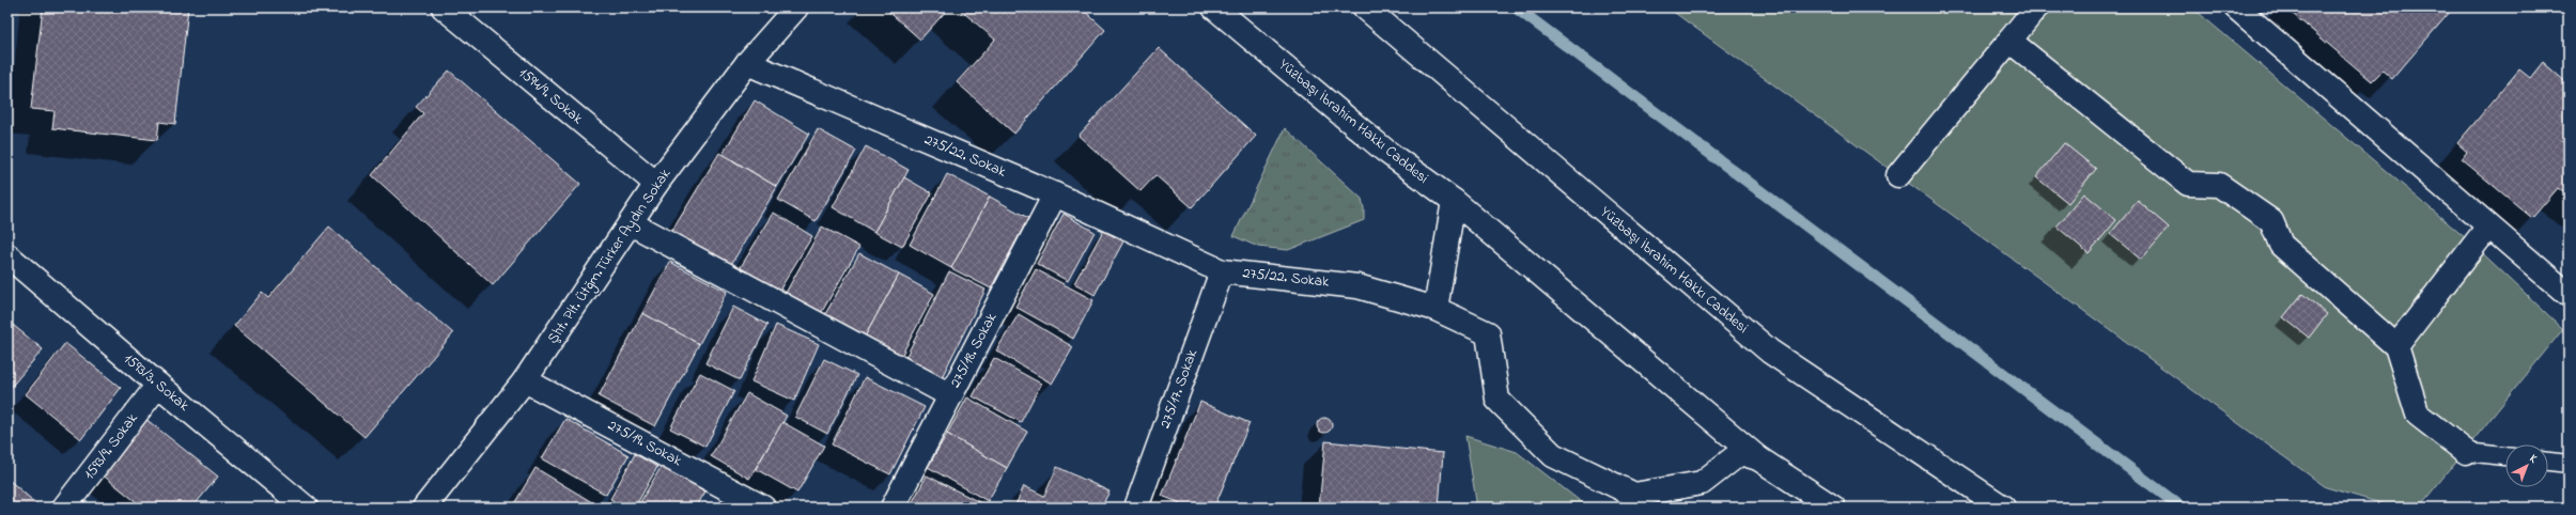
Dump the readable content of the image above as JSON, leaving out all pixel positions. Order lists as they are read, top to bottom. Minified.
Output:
{"streets":{"street":["1594/9. Sokak","Yüzbaşı İbrahim Hakkı Caddesi","275/22. Sokak","Şht. Plt. Ütğm.Türker Aydın Sokak","275/18. Sokak","1593/3. Sokak","275/17. Sokak","275/19. Sokak","1593/9. Sokak"]},"crossings":[["1594/9. Sokak","Şht. Plt. Ütğm.Türker Aydın Sokak"],["Yüzbaşı İbrahim Hakkı Caddesi","275/22. Sokak"],["275/22. Sokak","Şht. Plt. Ütğm.Türker Aydın Sokak"],["275/22. Sokak","275/18. Sokak"],["275/22. Sokak","275/17. Sokak"],["Şht. Plt. Ütğm.Türker Aydın Sokak","275/19. Sokak"],["1593/3. Sokak","1593/9. Sokak"]],"north":"top right"}
